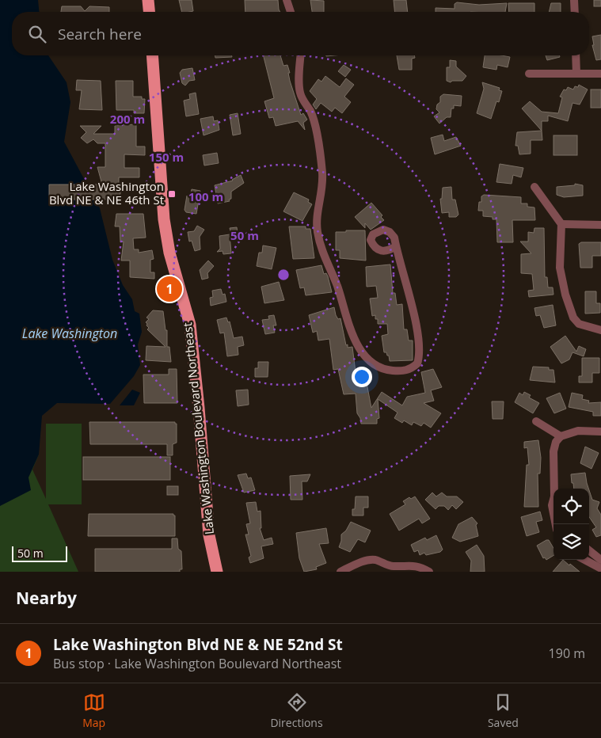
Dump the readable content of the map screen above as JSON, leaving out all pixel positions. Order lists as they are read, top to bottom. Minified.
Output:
{"streets":{"main road":["Lake Washington Boulevard Northeast"]},"water":["Lake Washington"],"places":{"transit":["Lake Washington Blvd NE & NE 46th St"]},"scale_bar":"50 m","page":{"search":"Search here","pins":"1","scale":"50 m","heading":"Nearby","list":[{"mark":"1","name":"Lake Washington Blvd NE & NE 52nd St","note":"Bus stop · Lake Washington Boulevard Northeast","value":"190 m"}],"nav":["Map","Directions","Saved"]},"rings":["200 m","150 m","100 m","50 m"]}
